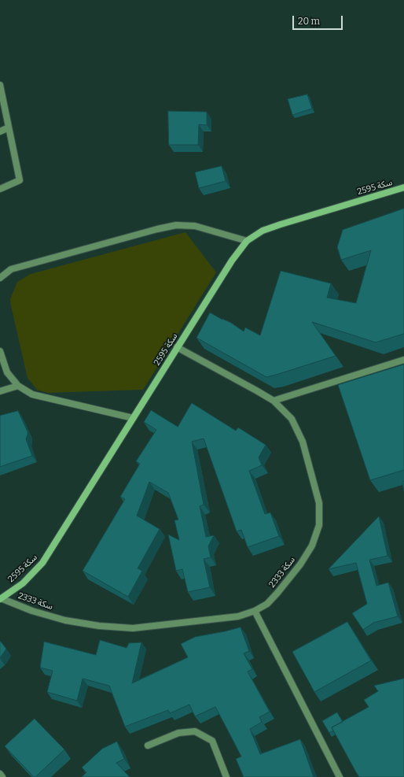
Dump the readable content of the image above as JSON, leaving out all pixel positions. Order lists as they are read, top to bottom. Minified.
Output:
{"streets":{"street":["سكة 2595","سكة 2333"]},"crossings":[["سكة 2595","سكة 2333"]],"scale_bar":"20 m"}
